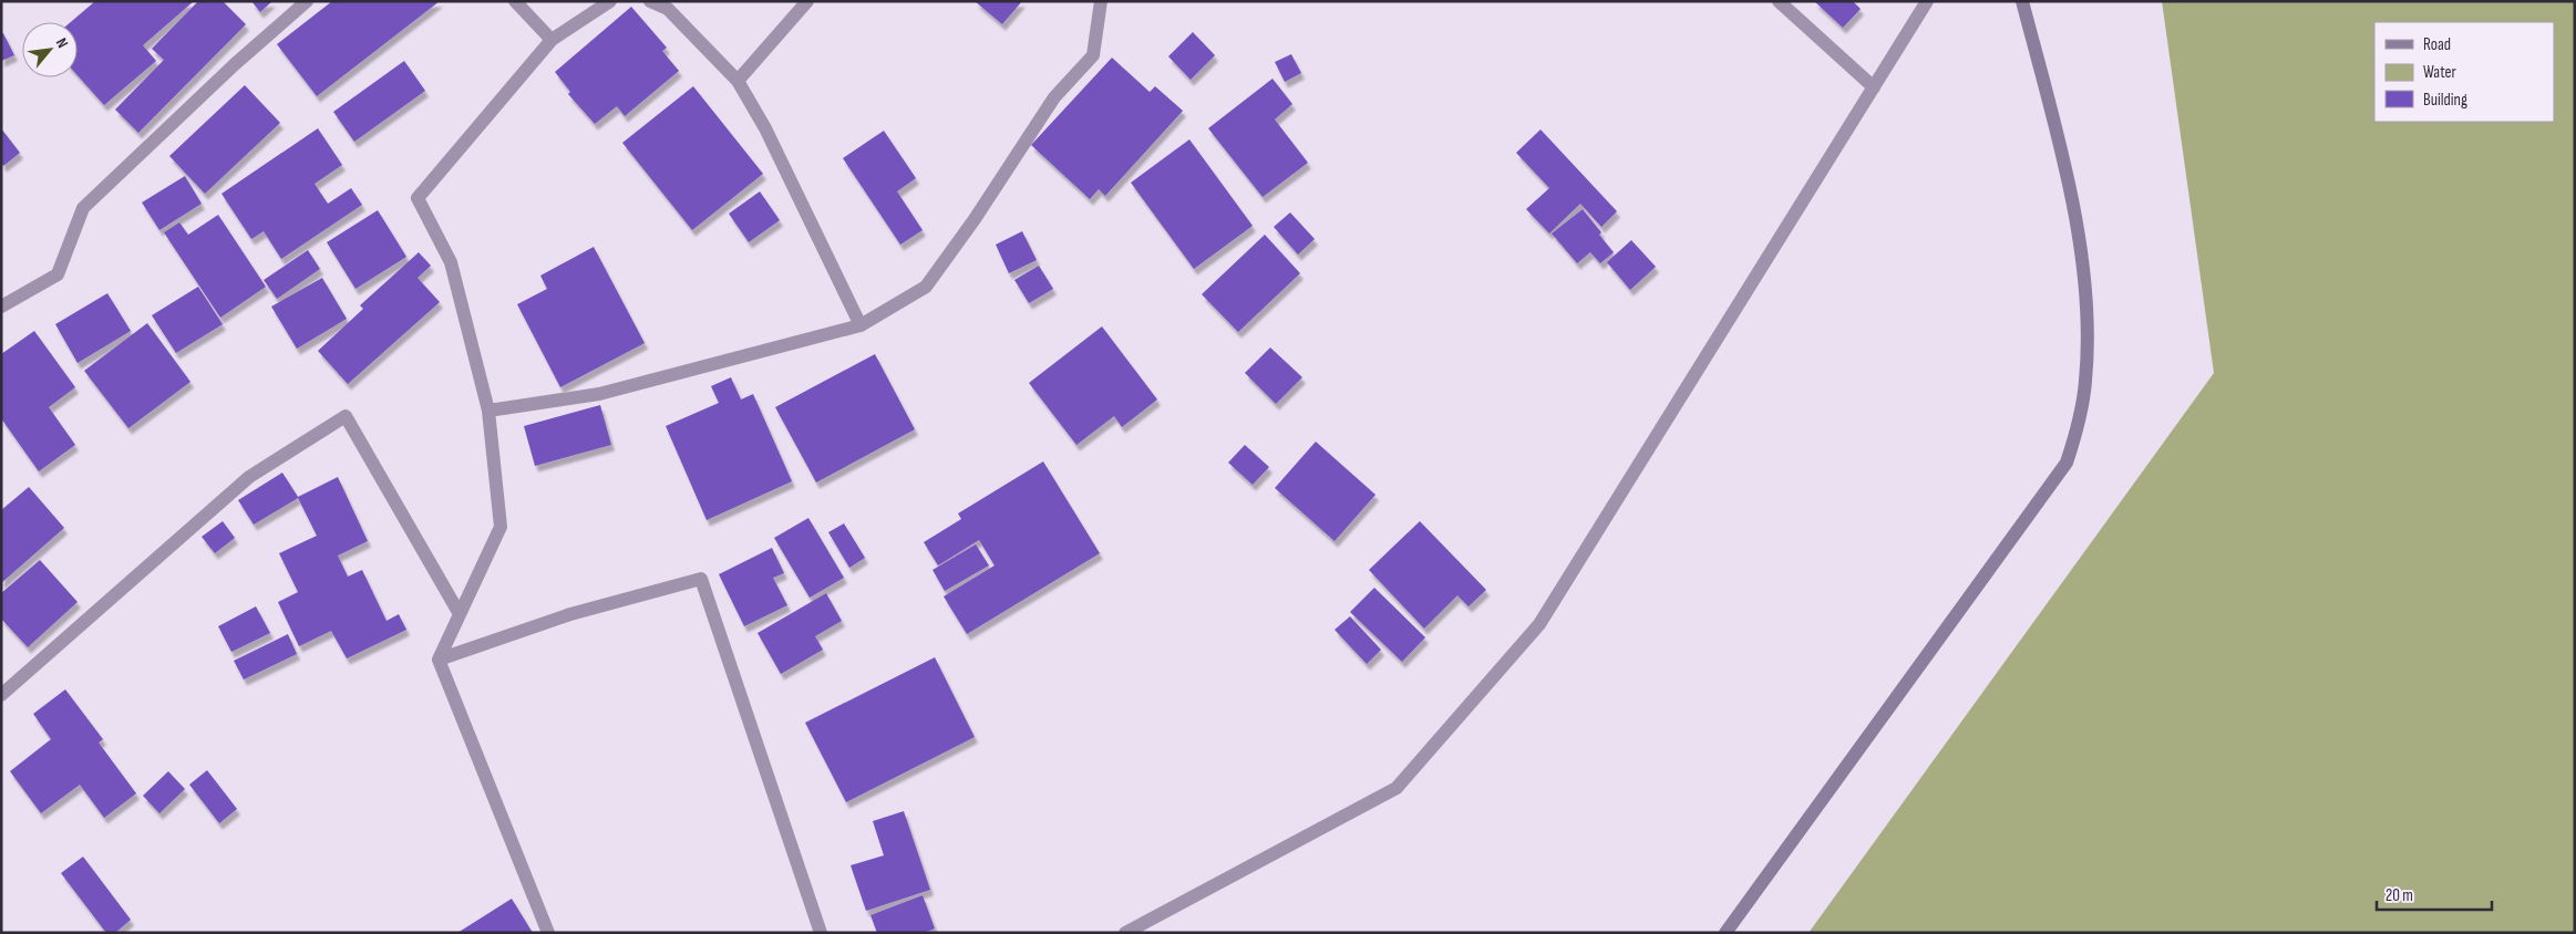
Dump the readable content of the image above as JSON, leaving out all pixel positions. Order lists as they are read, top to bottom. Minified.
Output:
{"legend":["Road","Water","Building"],"scale_bar":"20 m","north":"top right"}
